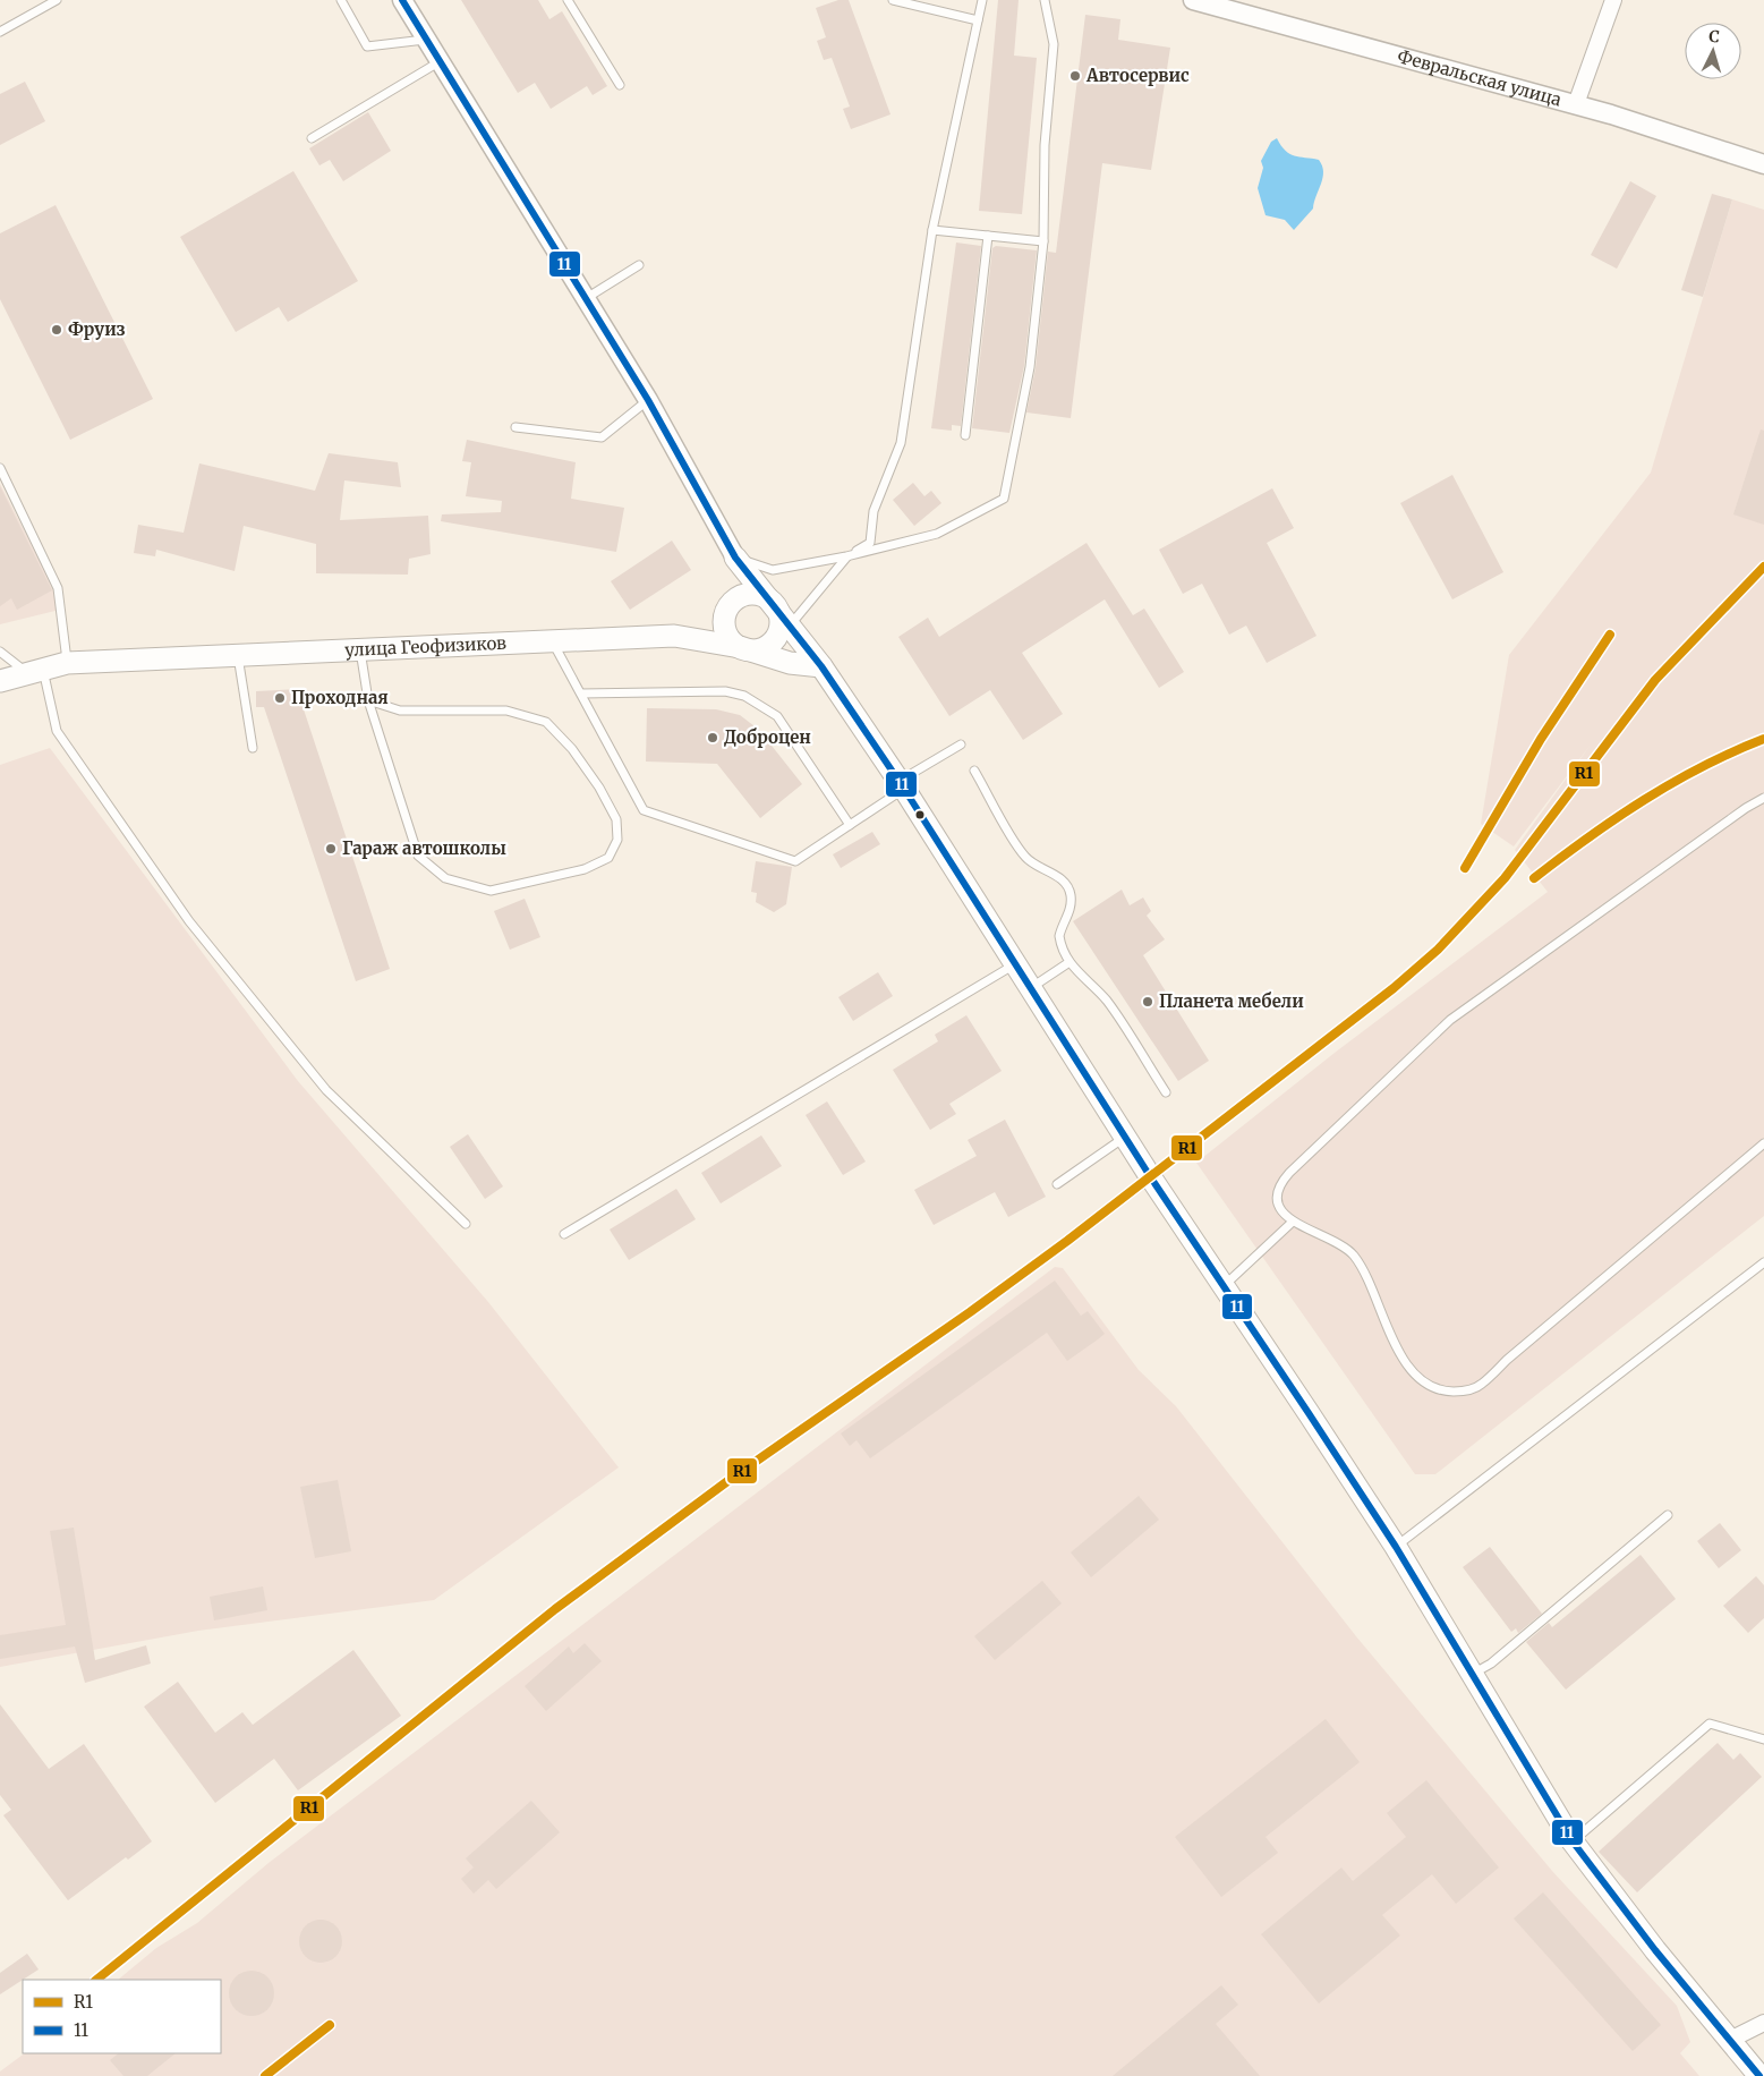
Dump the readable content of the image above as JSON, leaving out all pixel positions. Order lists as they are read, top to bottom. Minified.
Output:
{"streets":{"main road":["улица Геофизиков"],"street":["Февральская улица"]},"places":["Автосервис","Фруиз","Проходная","Доброцен","Гараж автошколы","Планета мебели"],"lines":["transit line 11","transit line R1"],"legend":["R1","11"],"north":"top"}
